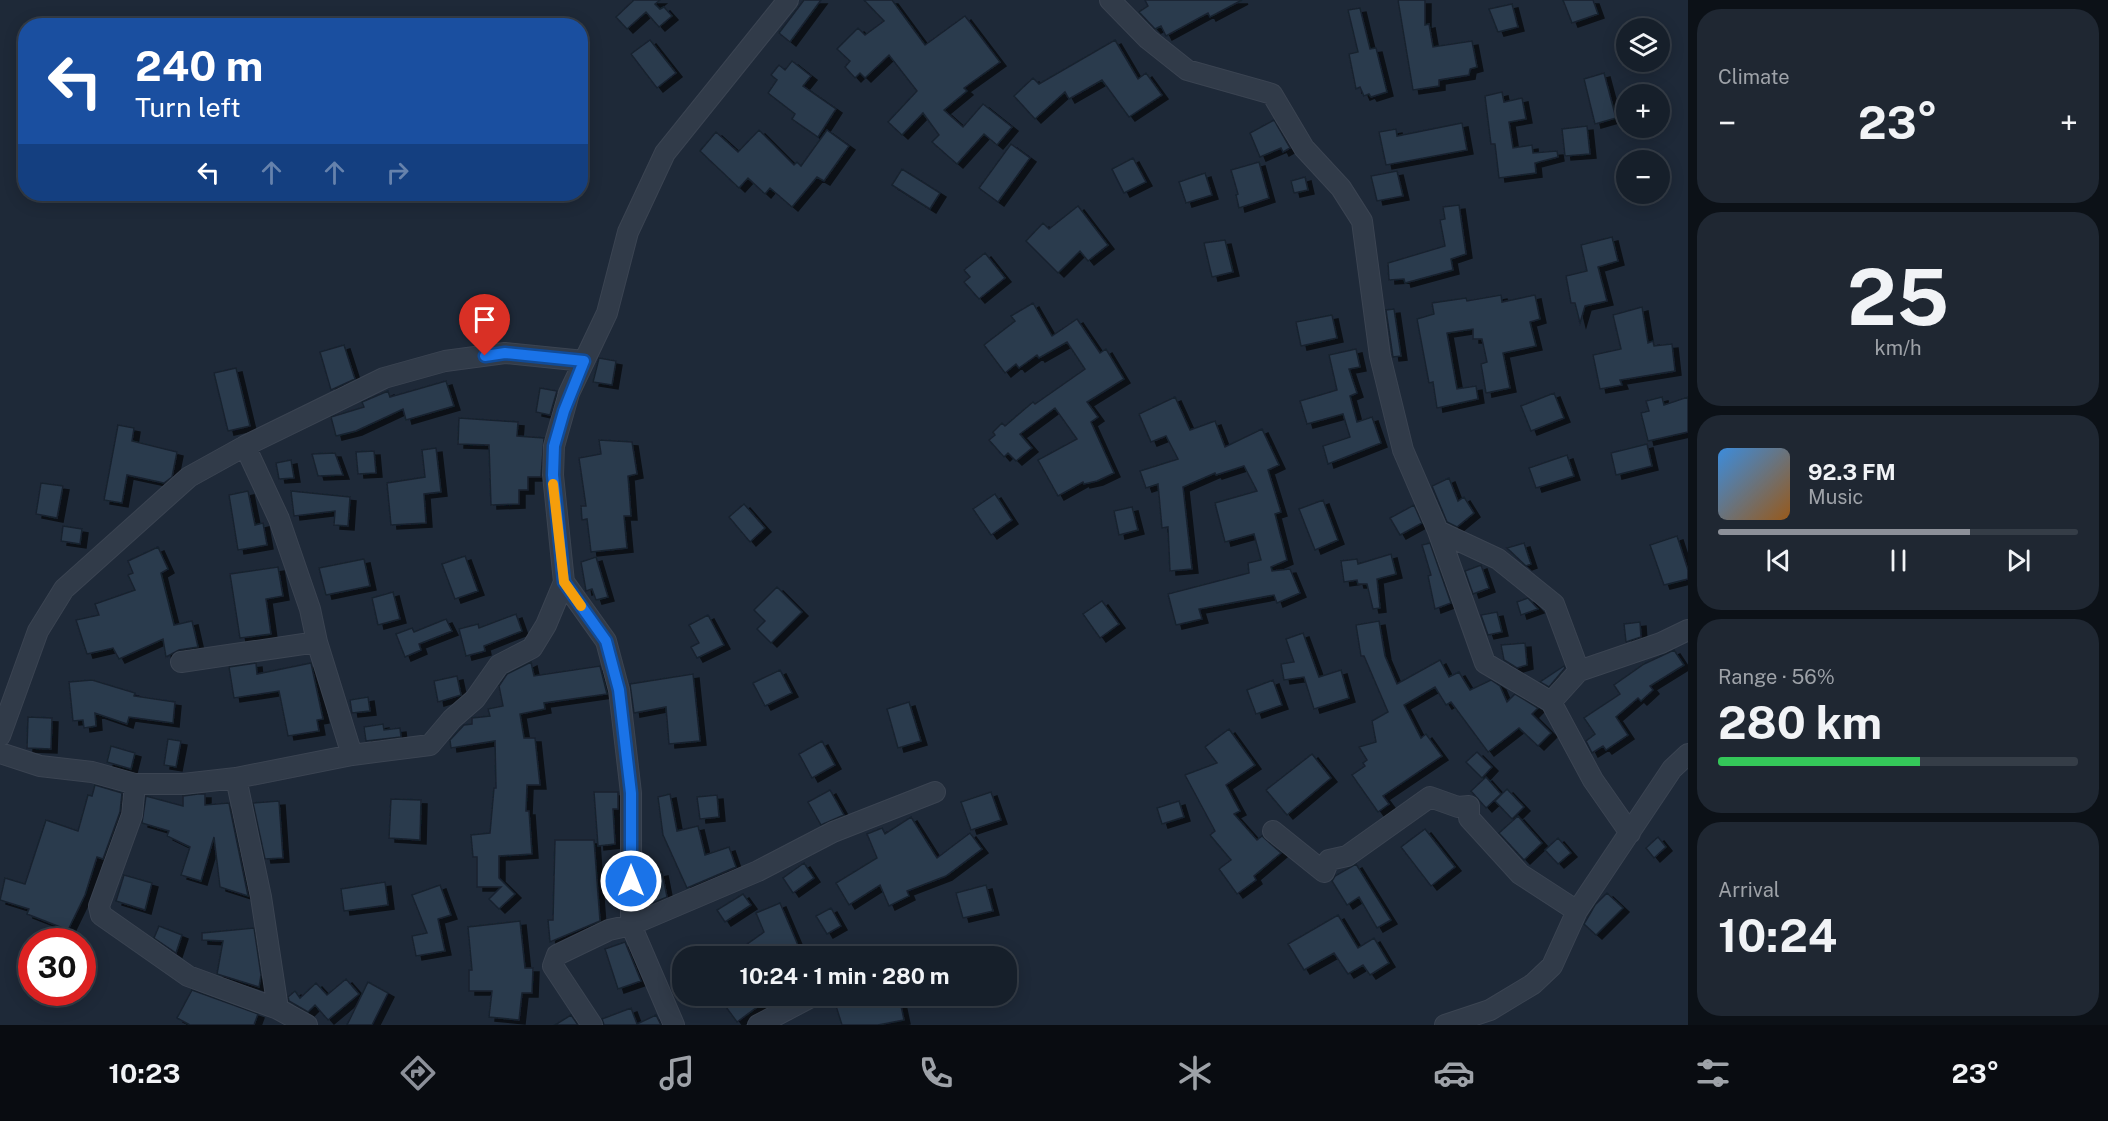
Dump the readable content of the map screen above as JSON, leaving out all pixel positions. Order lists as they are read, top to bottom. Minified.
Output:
{"page":{"tile":["Climate",["25","km/h"],["Range · 56%","280 km"],["Arrival","10:24"]],"map_buttons":["+","−"],"turn":["240 m","Turn left"],"heat":["−","23°","+"],"song":["92.3 FM","Music"],"limit":"30","trip":"10:24 · 1 min · 280 m","tabs":["10:23","23°"]}}
